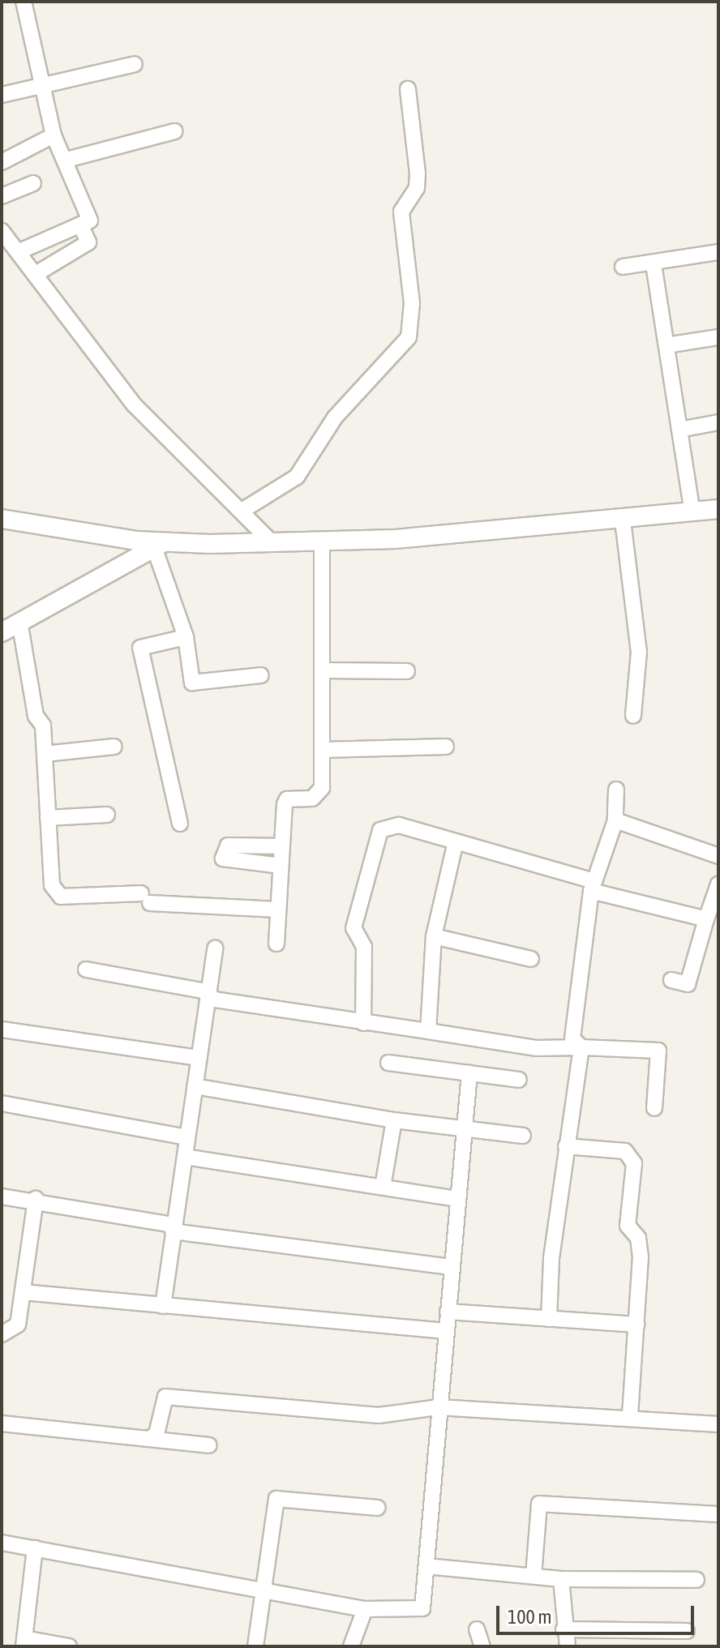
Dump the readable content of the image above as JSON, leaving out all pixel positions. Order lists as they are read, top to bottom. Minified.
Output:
{"scale_bar":"100 m"}
